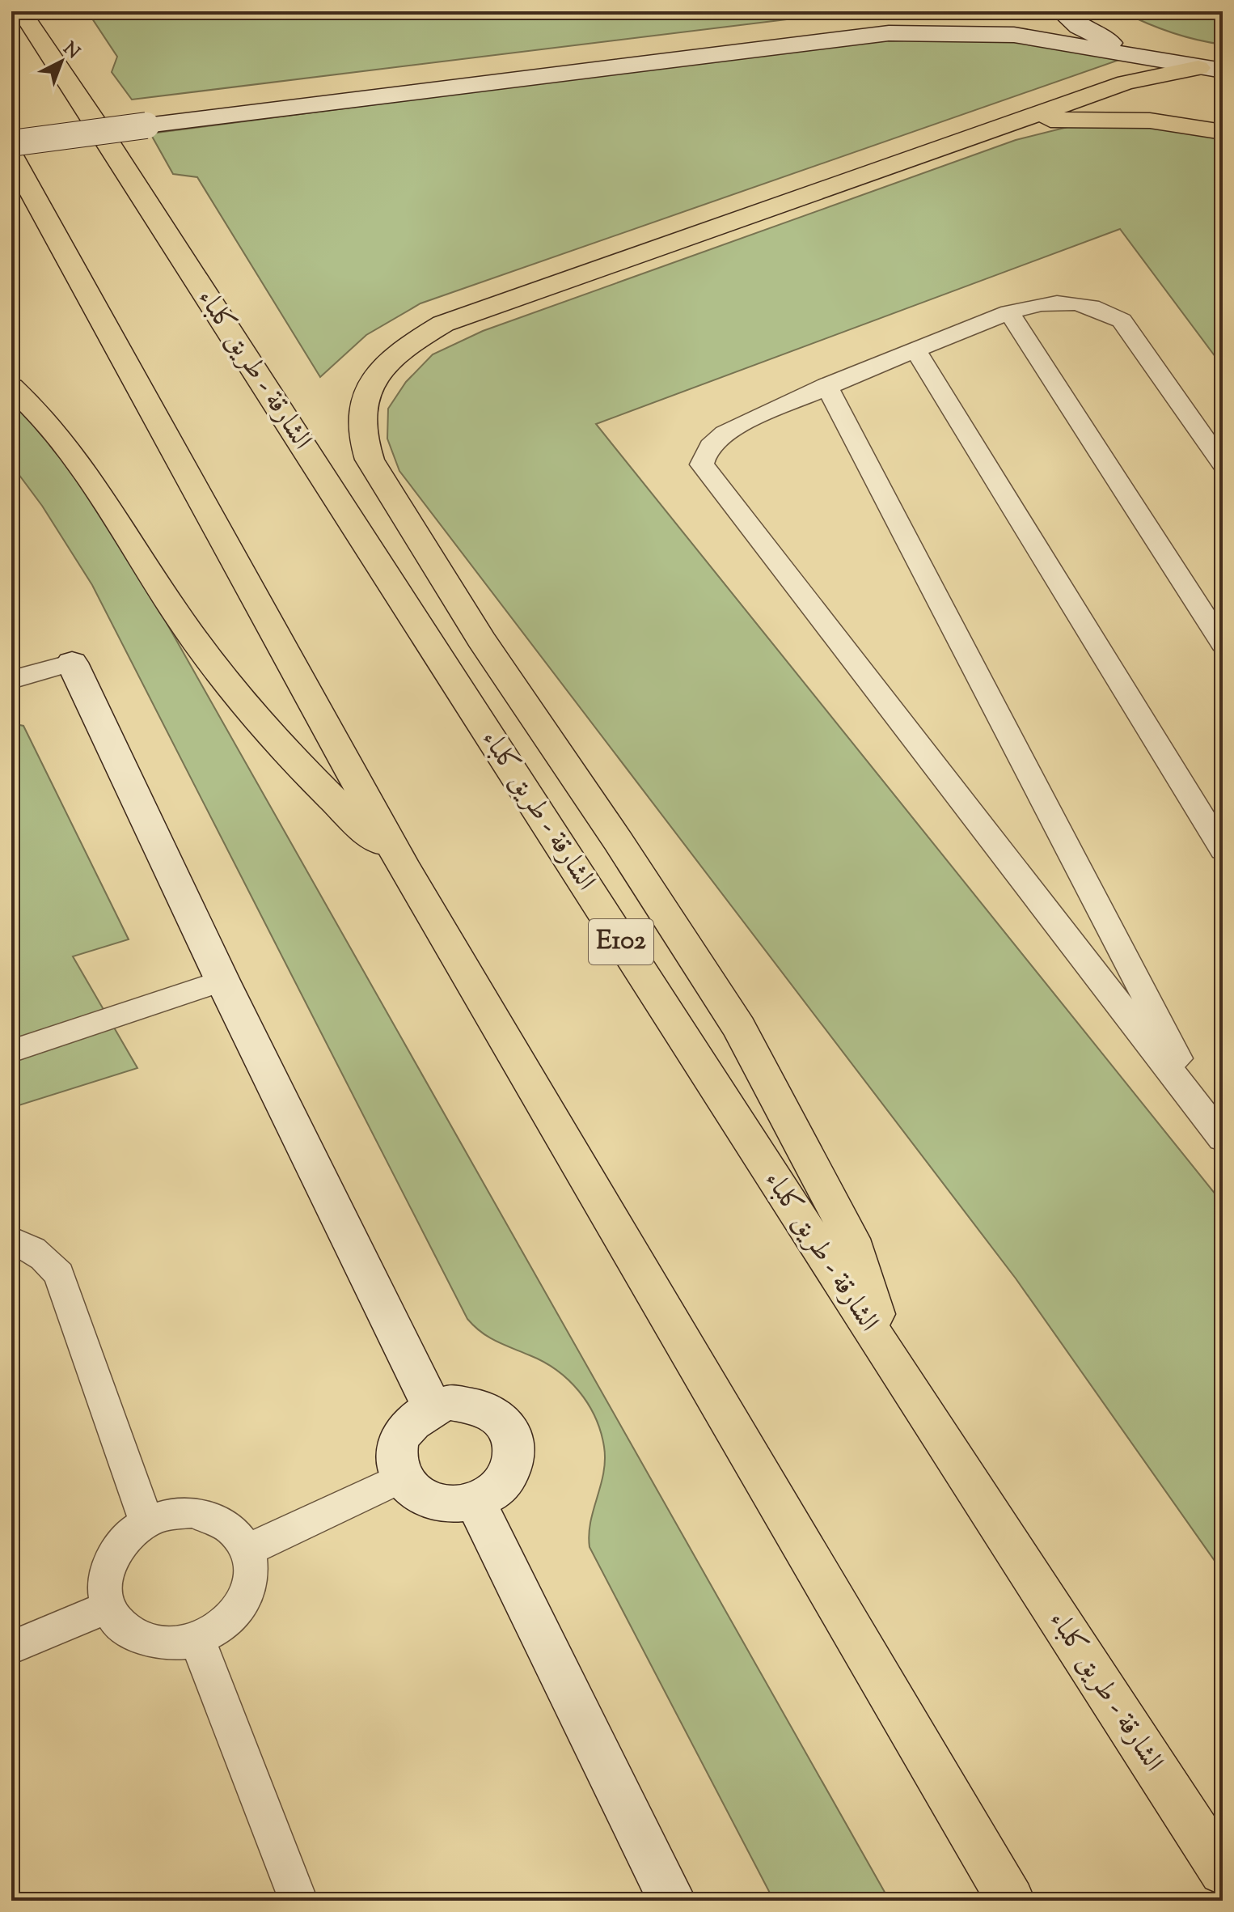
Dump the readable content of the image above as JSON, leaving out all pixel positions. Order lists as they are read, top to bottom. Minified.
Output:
{"streets":{"highway":["الشارقة - طريق كلباء","E102"]},"north":"top right"}
